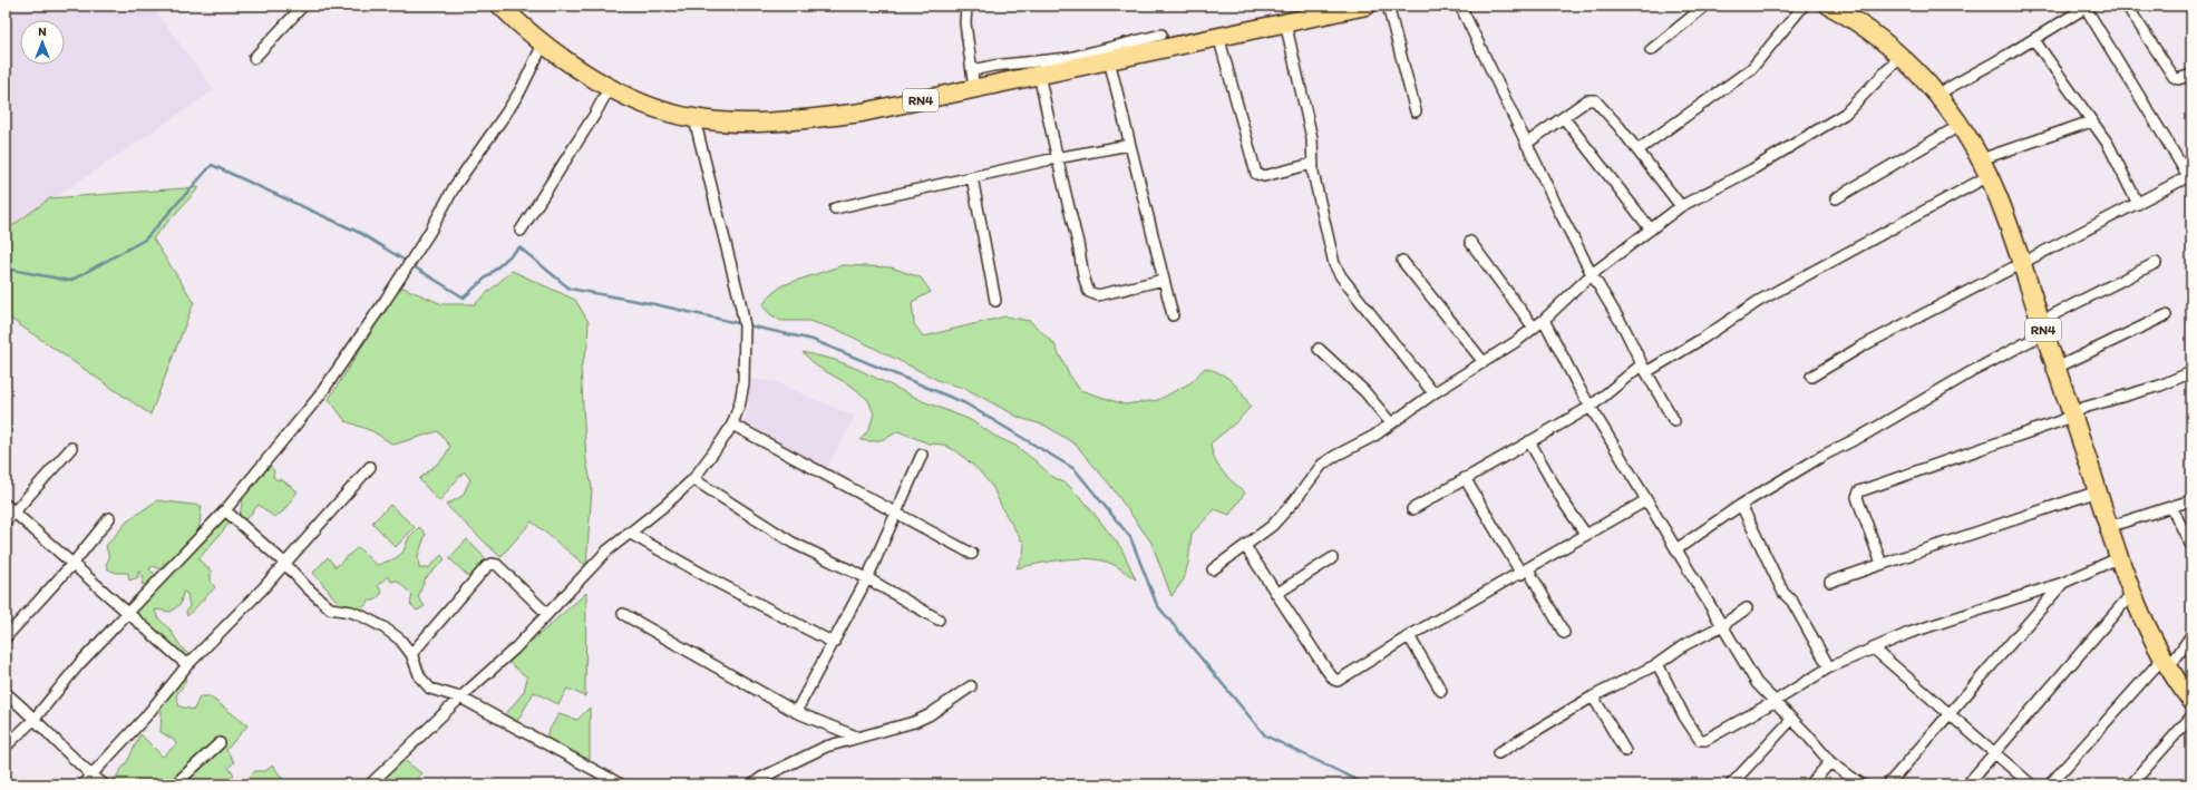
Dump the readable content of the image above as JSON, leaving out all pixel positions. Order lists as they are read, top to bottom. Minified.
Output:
{"streets":{"highway":["RN4"]},"north":"top"}
